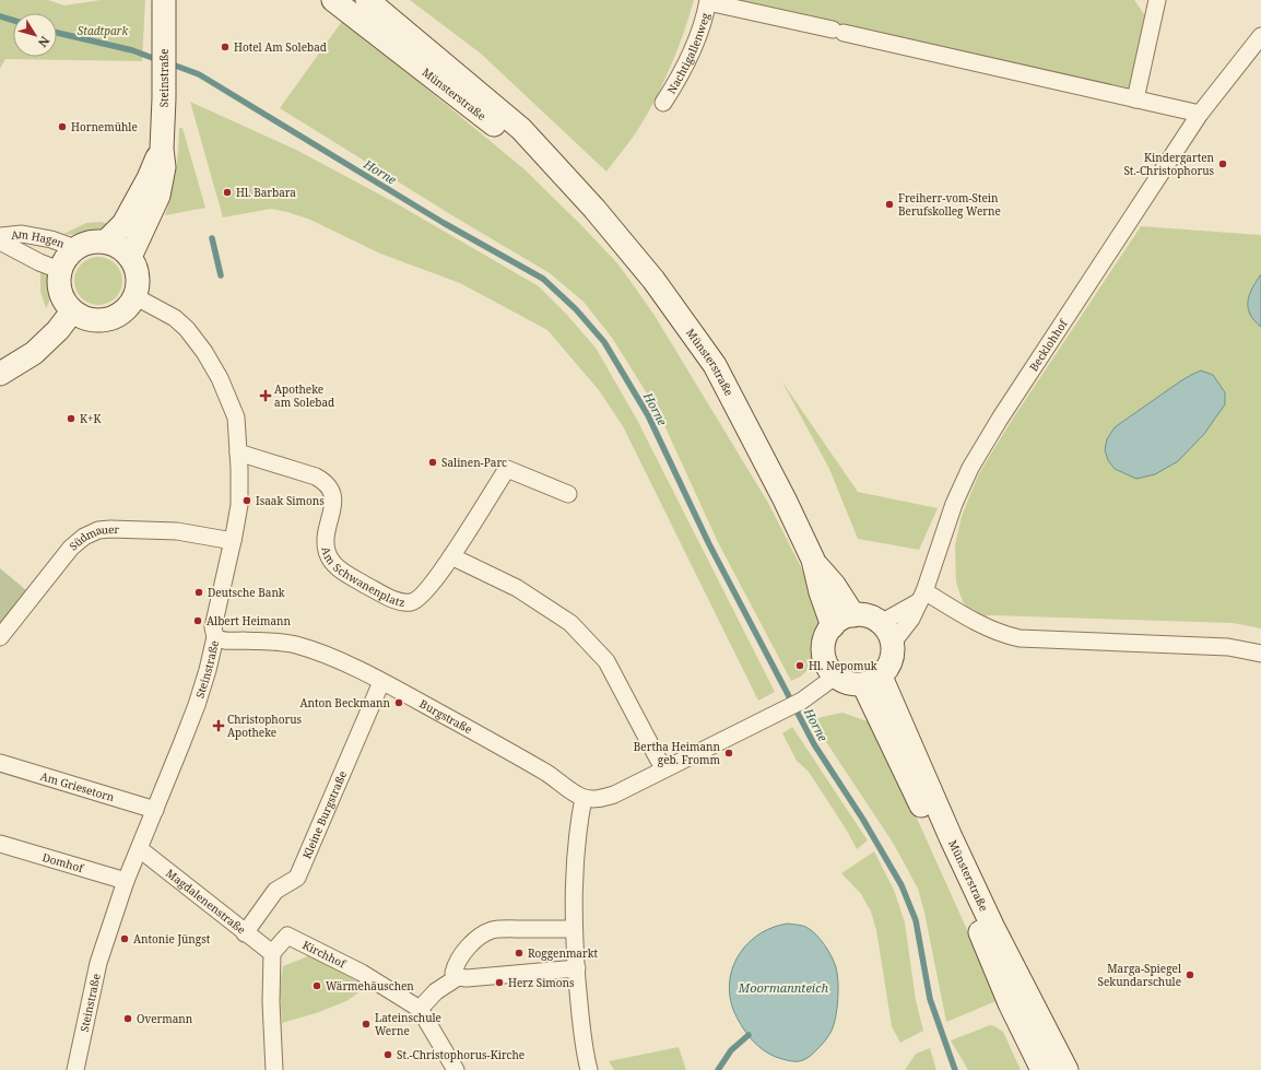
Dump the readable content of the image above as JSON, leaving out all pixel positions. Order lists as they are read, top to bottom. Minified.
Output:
{"streets":{"main road":["Steinstraße","Münsterstraße"],"street":["Nachtigallenweg","Am Hagen","Becklohhof","Südmauer","Am Schwanenplatz","Burgstraße","Am Griesetorn","Kleine Burgstraße","Domhof","Magdalenenstraße","Kirchhof"]},"crossings":[["Steinstraße","Am Hagen"],["Steinstraße","Südmauer"],["Steinstraße","Am Schwanenplatz"],["Steinstraße","Burgstraße"],["Steinstraße","Am Griesetorn"],["Steinstraße","Domhof"],["Steinstraße","Magdalenenstraße"],["Münsterstraße","Becklohhof"],["Burgstraße","Kleine Burgstraße"],["Kleine Burgstraße","Magdalenenstraße"],["Magdalenenstraße","Kirchhof"]],"water":["Horne","Moormannteich"],"parks":["Stadtpark"],"places":{"other":["Hotel Am Solebad","Hornemühle","Kindergarten St.-Christophorus","Hl. Barbara","Freiherr-vom-Stein Berufskolleg Werne","K+K","Salinen-Parc","Isaak Simons","Deutsche Bank","Albert Heimann","Hl. Nepomuk","Anton Beckmann","Bertha Heimann geb. Fromm","Antonie Jüngst","Roggenmarkt","Marga-Spiegel Sekundarschule","Herz Simons","Wärmehäuschen","Overmann","Lateinschule Werne","St.-Christophorus-Kirche"],"health":["Apotheke am Solebad","Christophorus Apotheke"]},"north":"bottom right"}
